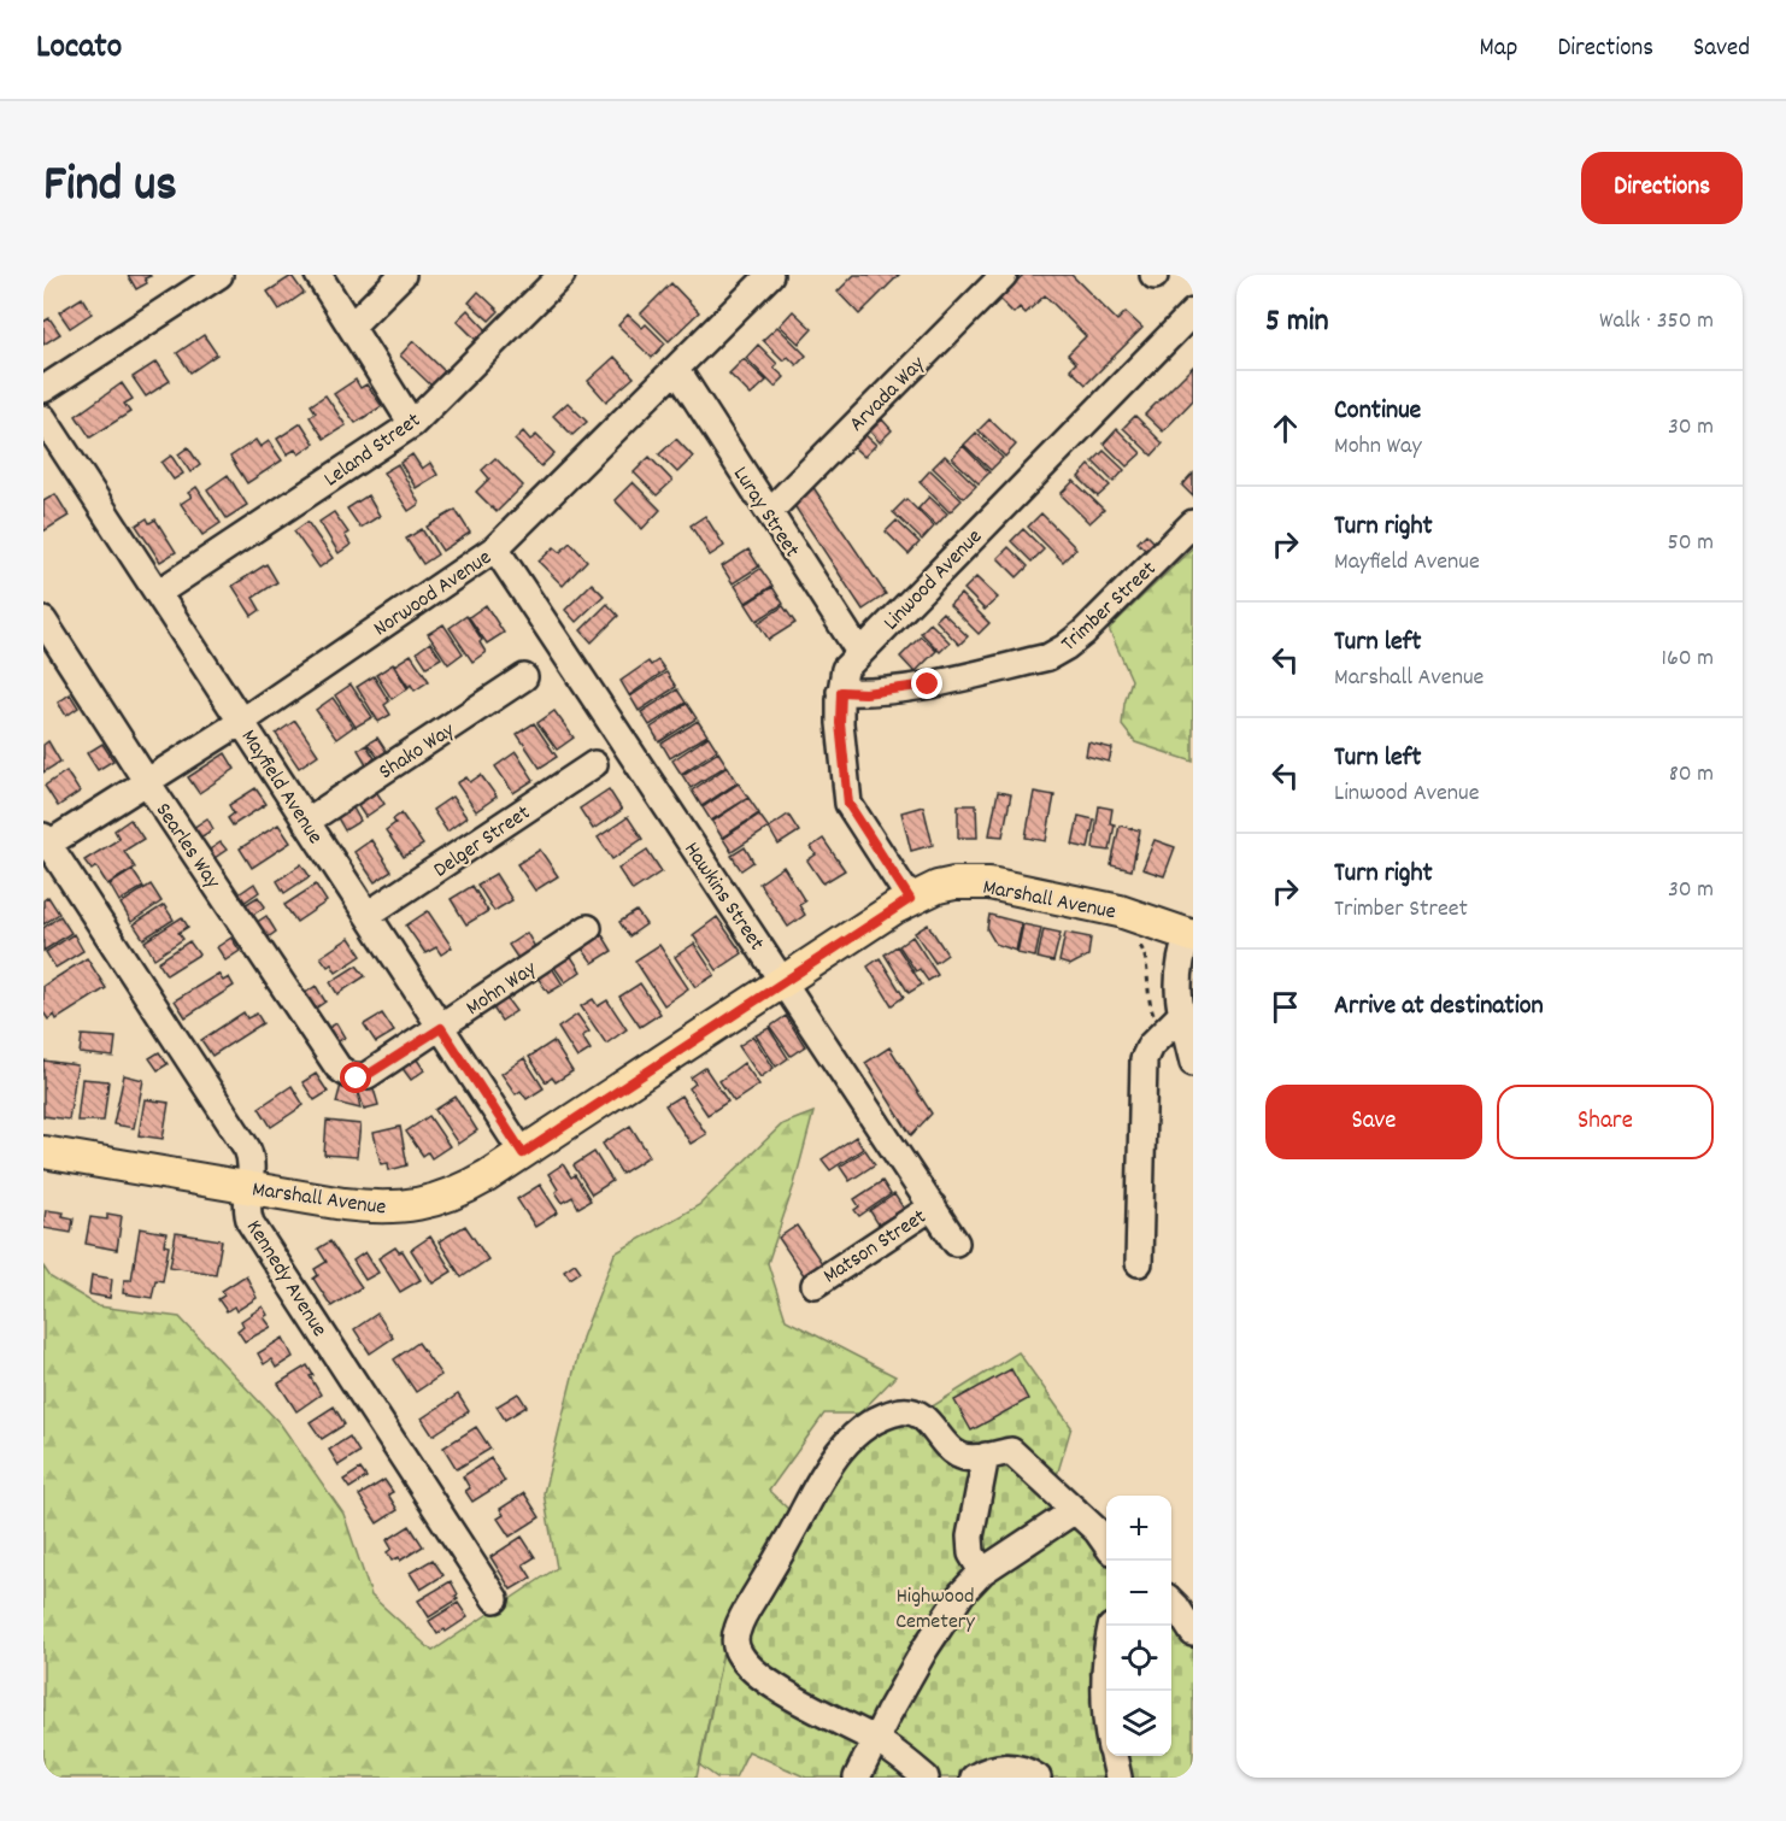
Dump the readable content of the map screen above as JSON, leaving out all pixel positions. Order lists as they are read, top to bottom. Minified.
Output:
{"streets":{"main road":["Marshall Avenue"],"street":["Arvada Way","Leland Street","Luray Street","Linwood Avenue","Norwood Avenue","Trimber Street","Shako Way","Mayfield Avenue","Delger Street","Searles Way","Hawkins Street","Mohn Way","Matson Street","Kennedy Avenue"]},"crossings":[["Arvada Way","Luray Street"],["Leland Street","Mayfield Avenue"],["Luray Street","Linwood Avenue"],["Luray Street","Norwood Avenue"],["Linwood Avenue","Trimber Street"],["Linwood Avenue","Marshall Avenue"],["Norwood Avenue","Mayfield Avenue"],["Norwood Avenue","Searles Way"],["Norwood Avenue","Hawkins Street"],["Norwood Avenue","Kennedy Avenue"],["Shako Way","Mayfield Avenue"],["Mayfield Avenue","Delger Street"],["Mayfield Avenue","Marshall Avenue"],["Mayfield Avenue","Mohn Way"],["Searles Way","Mohn Way"],["Hawkins Street","Marshall Avenue"],["Hawkins Street","Matson Street"],["Marshall Avenue","Kennedy Avenue"]],"parks":["Highwood Cemetery"],"page":{"header":"Locato","nav":["Map","Directions","Saved"],"title":"Find us","buttons":["Directions",["Save","Share"]],"heading":["5 min","Walk · 350 m"],"list":[["Continue","Mohn Way","30 m"],["Turn right","Mayfield Avenue","50 m"],["Turn left","Marshall Avenue","160 m"],["Turn left","Linwood Avenue","80 m"],["Turn right","Trimber Street","30 m"],"Arrive at destination"],"map_buttons":["+","−"]}}
